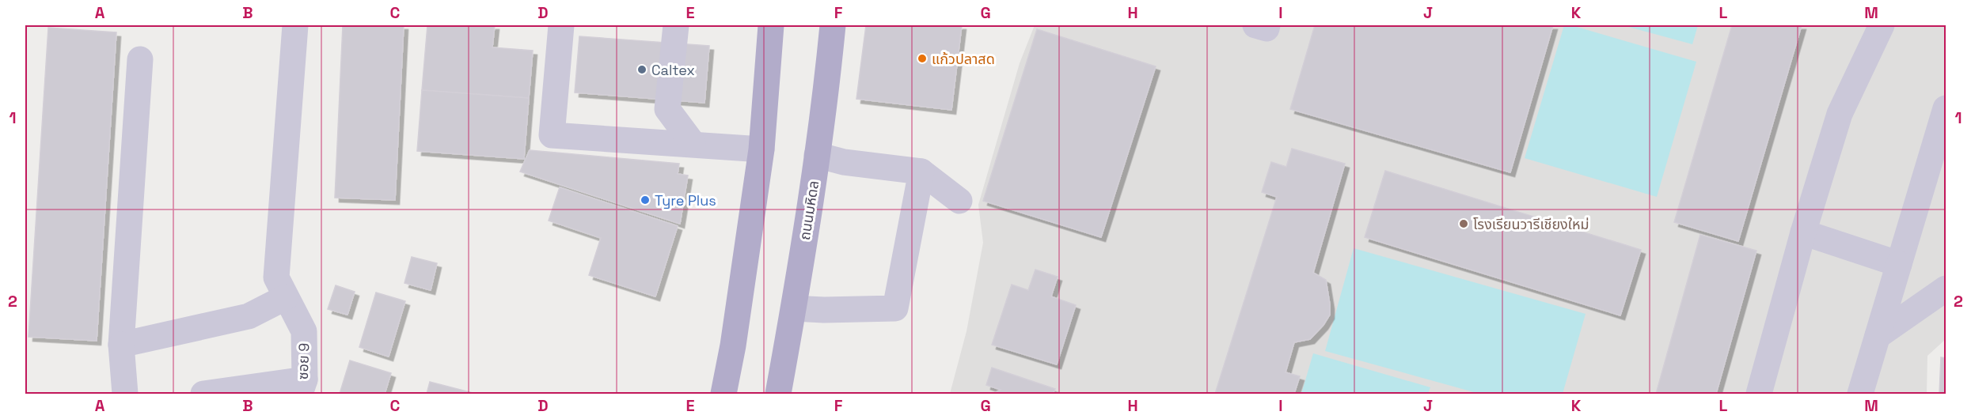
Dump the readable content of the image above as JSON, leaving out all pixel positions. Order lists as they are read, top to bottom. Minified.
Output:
{"streets":{"main road":["ถนนมหิดล"],"street":["ซอย 9"]},"places":["แก้วปลาสด","Caltex","Tyre Plus","โรงเรียนวารีเชียงใหม่"],"grid":{"columns":["A","B","C","D","E","F","G","H","I","J","K","L","M"],"rows":["1","2"]}}
